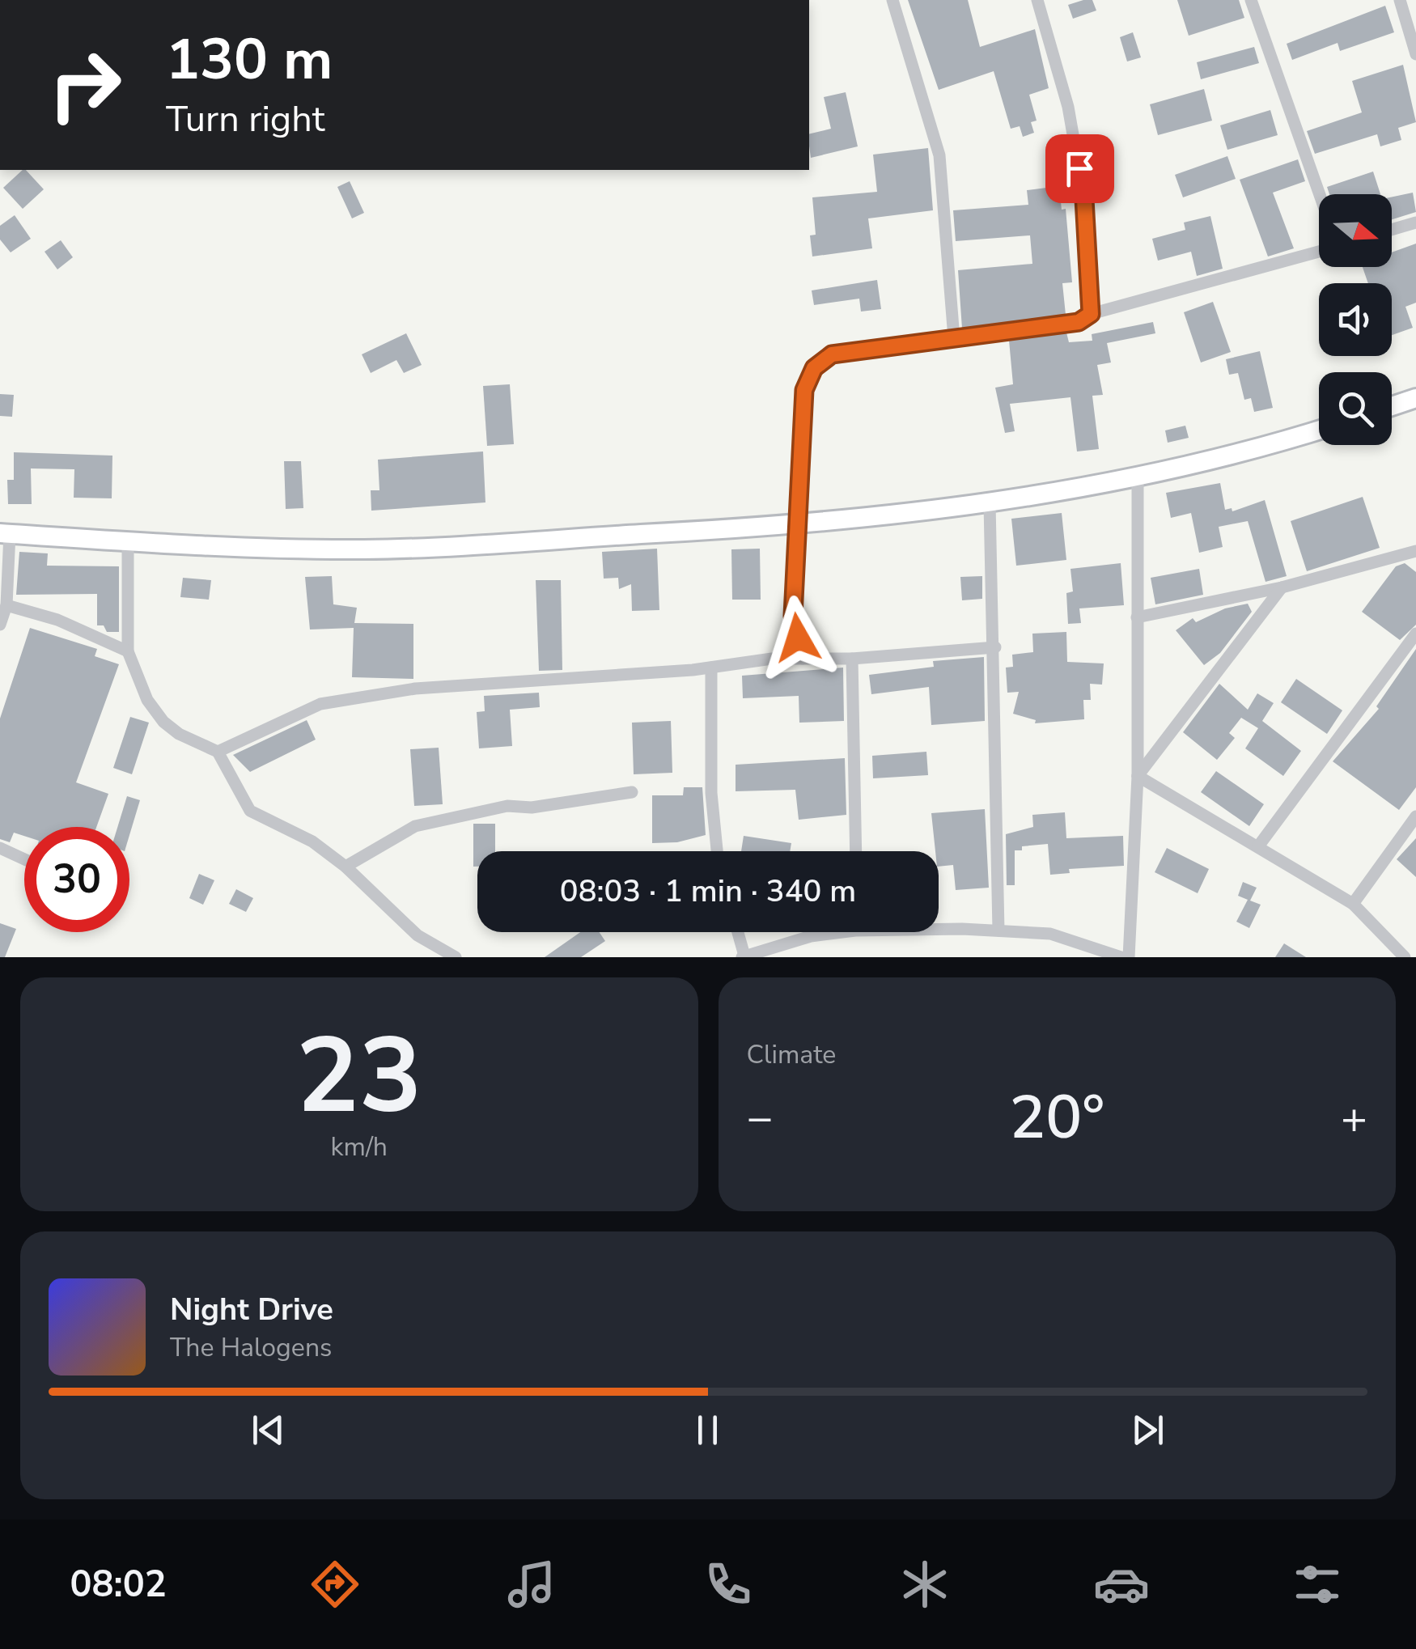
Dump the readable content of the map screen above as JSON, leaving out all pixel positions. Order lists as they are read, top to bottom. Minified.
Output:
{"north":"right","page":{"turn":["130 m","Turn right"],"limit":"30","trip":"08:03 · 1 min · 340 m","tile":[["23","km/h"],"Climate"],"heat":["−","20°","+"],"song":["Night Drive","The Halogens"],"tabs":"08:02"}}
